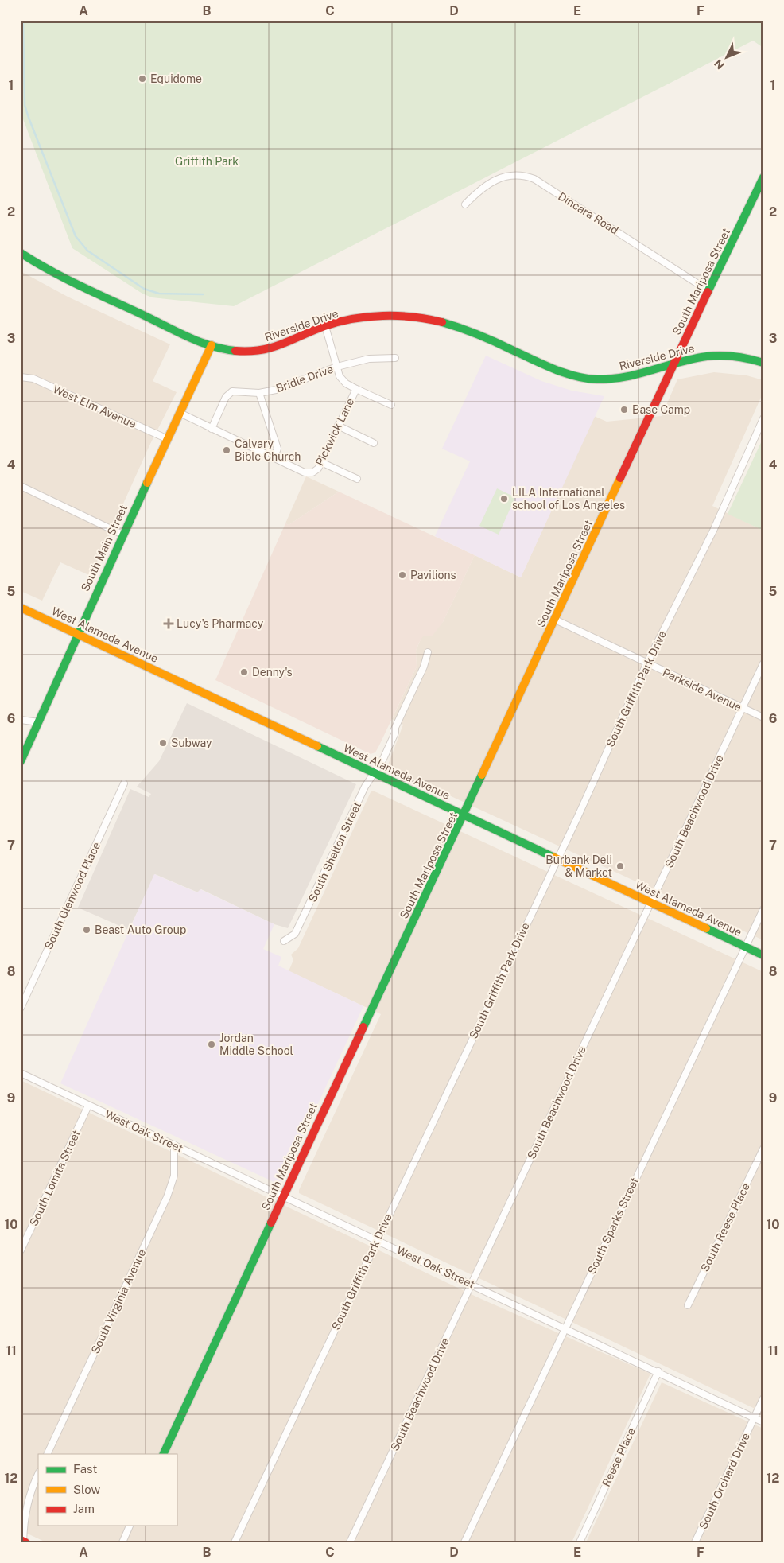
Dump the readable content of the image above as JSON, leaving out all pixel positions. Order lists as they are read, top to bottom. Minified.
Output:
{"streets":{"main road":["South Mariposa Street","Riverside Drive","South Main Street","West Alameda Avenue"],"street":["Dincara Road","Bridle Drive","West Elm Avenue","Pickwick Lane","South Griffith Park Drive","Parkside Avenue","South Beachwood Drive","South Shelton Street","South Glenwood Place","West Oak Street","South Lomita Street","South Sparks Street","South Reese Place","South Virginia Avenue","Reese Place","South Orchard Drive"]},"crossings":[["Dincara Road","South Mariposa Street"],["South Mariposa Street","Riverside Drive"],["South Mariposa Street","West Alameda Avenue"],["South Mariposa Street","Parkside Avenue"],["South Mariposa Street","West Oak Street"],["Riverside Drive","Pickwick Lane"],["Riverside Drive","South Main Street"],["Bridle Drive","Pickwick Lane"],["West Elm Avenue","South Main Street"],["Pickwick Lane","South Main Street"],["South Main Street","West Alameda Avenue"],["West Alameda Avenue","South Griffith Park Drive"],["West Alameda Avenue","South Beachwood Drive"],["West Alameda Avenue","South Shelton Street"],["West Alameda Avenue","South Sparks Street"],["South Griffith Park Drive","Parkside Avenue"],["South Griffith Park Drive","West Oak Street"],["Parkside Avenue","South Beachwood Drive"],["South Beachwood Drive","West Oak Street"],["West Oak Street","South Lomita Street"],["West Oak Street","South Sparks Street"],["West Oak Street","South Virginia Avenue"],["West Oak Street","Reese Place"],["West Oak Street","South Orchard Drive"]],"parks":["Griffith Park"],"places":{"other":["Equidome","Base Camp","Calvary Bible Church","LILA International school of Los Angeles","Pavilions","Denny's","Subway","Burbank Deli & Market","Beast Auto Group","Jordan Middle School"],"health":["Lucy's Pharmacy"]},"legend":["Fast","Slow","Jam"],"north":"bottom left","grid":{"columns":["A","B","C","D","E","F"],"rows":["1","2","3","4","5","6","7","8","9","10","11","12"]}}
